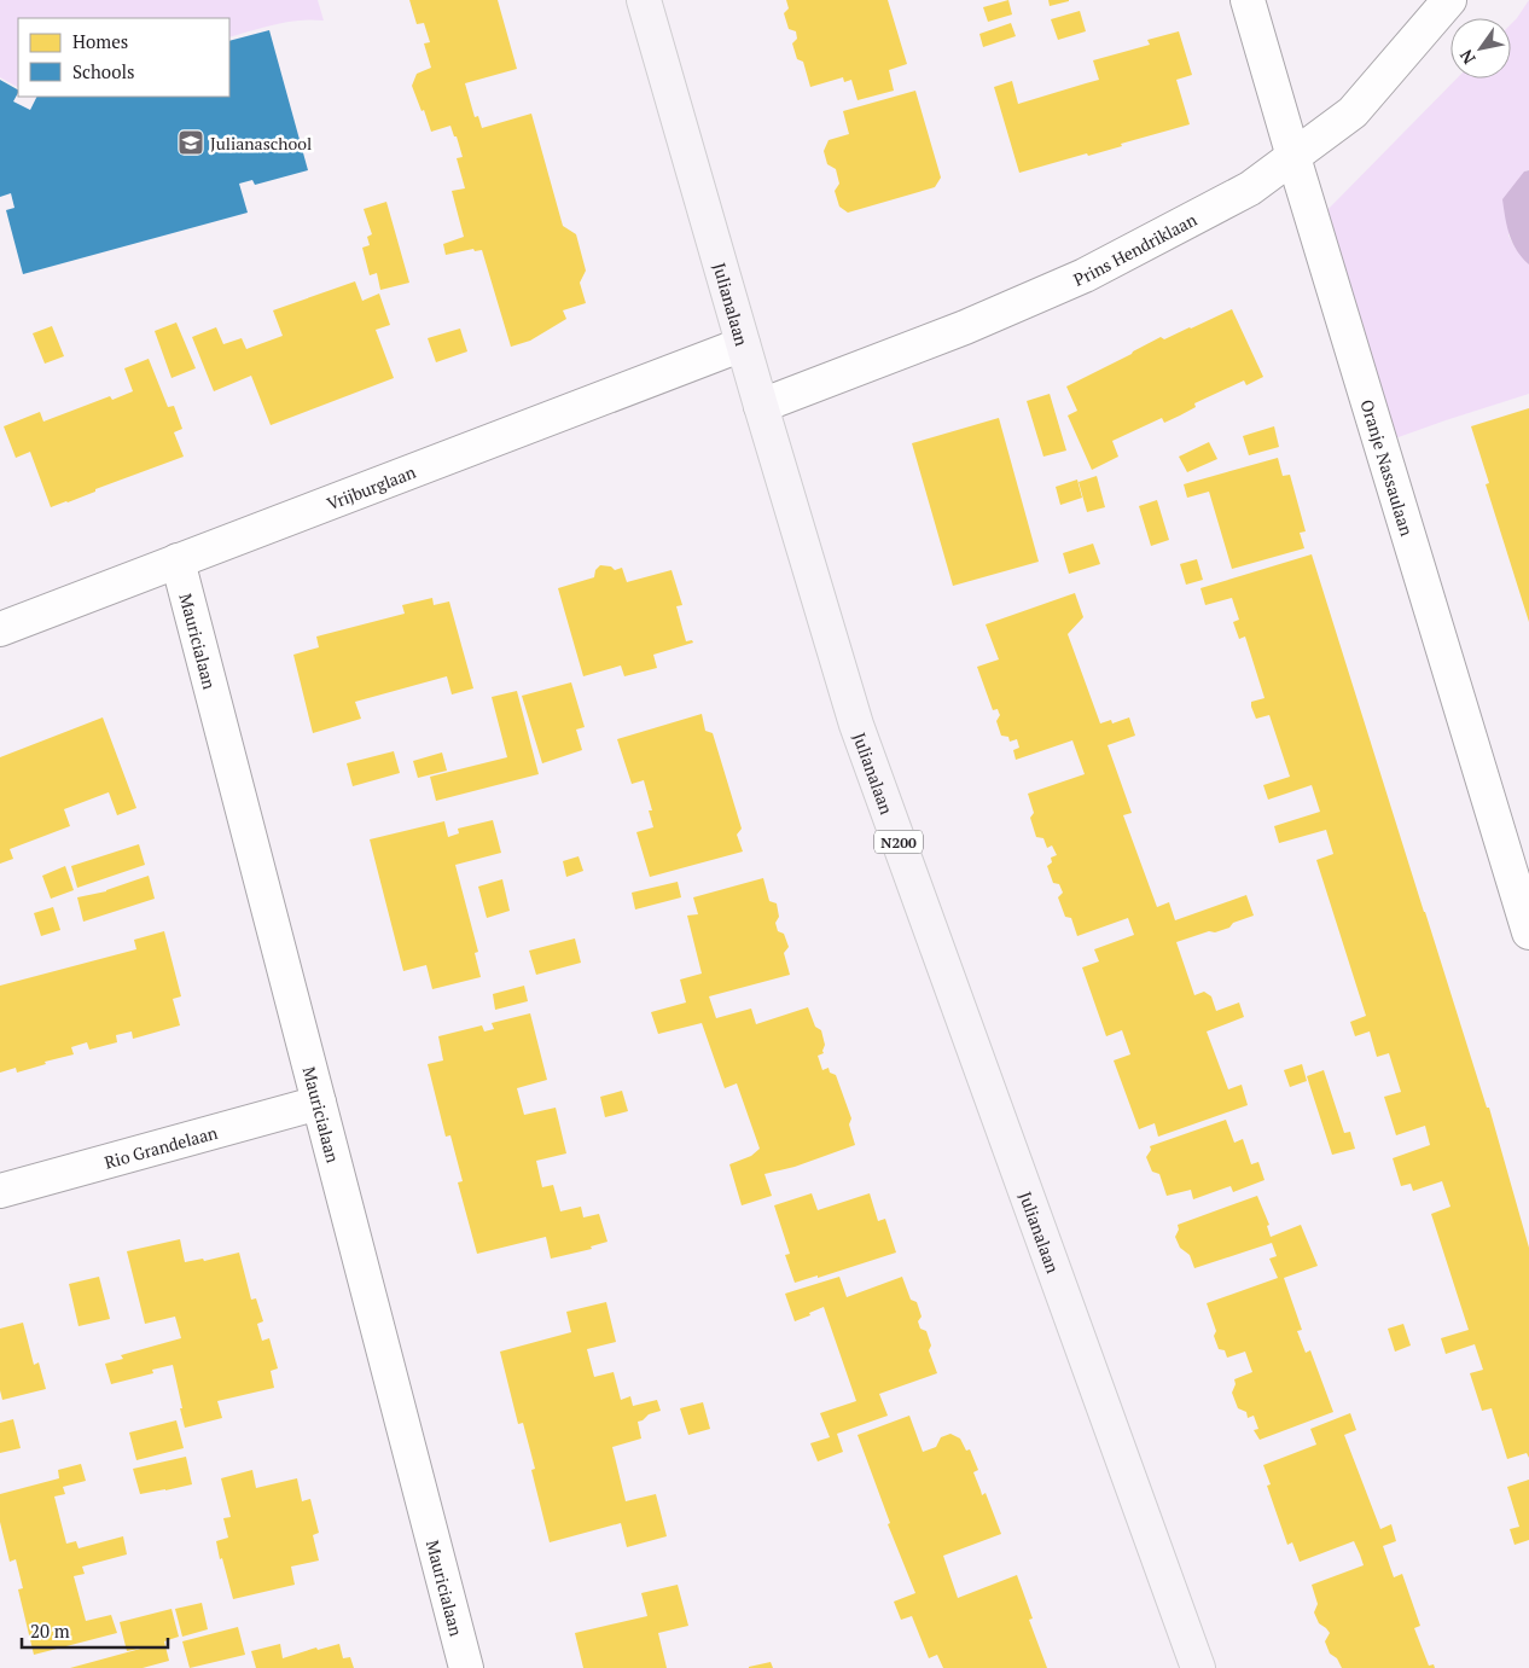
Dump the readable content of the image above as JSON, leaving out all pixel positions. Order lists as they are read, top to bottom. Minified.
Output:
{"streets":{"main road":["Julianalaan","N200"],"street":["Prins Hendriklaan","Oranje Nassaulaan","Vrijburglaan","Mauricialaan","Rio Grandelaan"]},"crossings":[["Prins Hendriklaan","Julianalaan"],["Prins Hendriklaan","Oranje Nassaulaan"],["Julianalaan","Vrijburglaan"],["Vrijburglaan","Mauricialaan"],["Mauricialaan","Rio Grandelaan"]],"places":{"school or university":["Julianaschool"]},"legend":["Homes","Schools"],"scale_bar":"20 m","north":"bottom left"}
